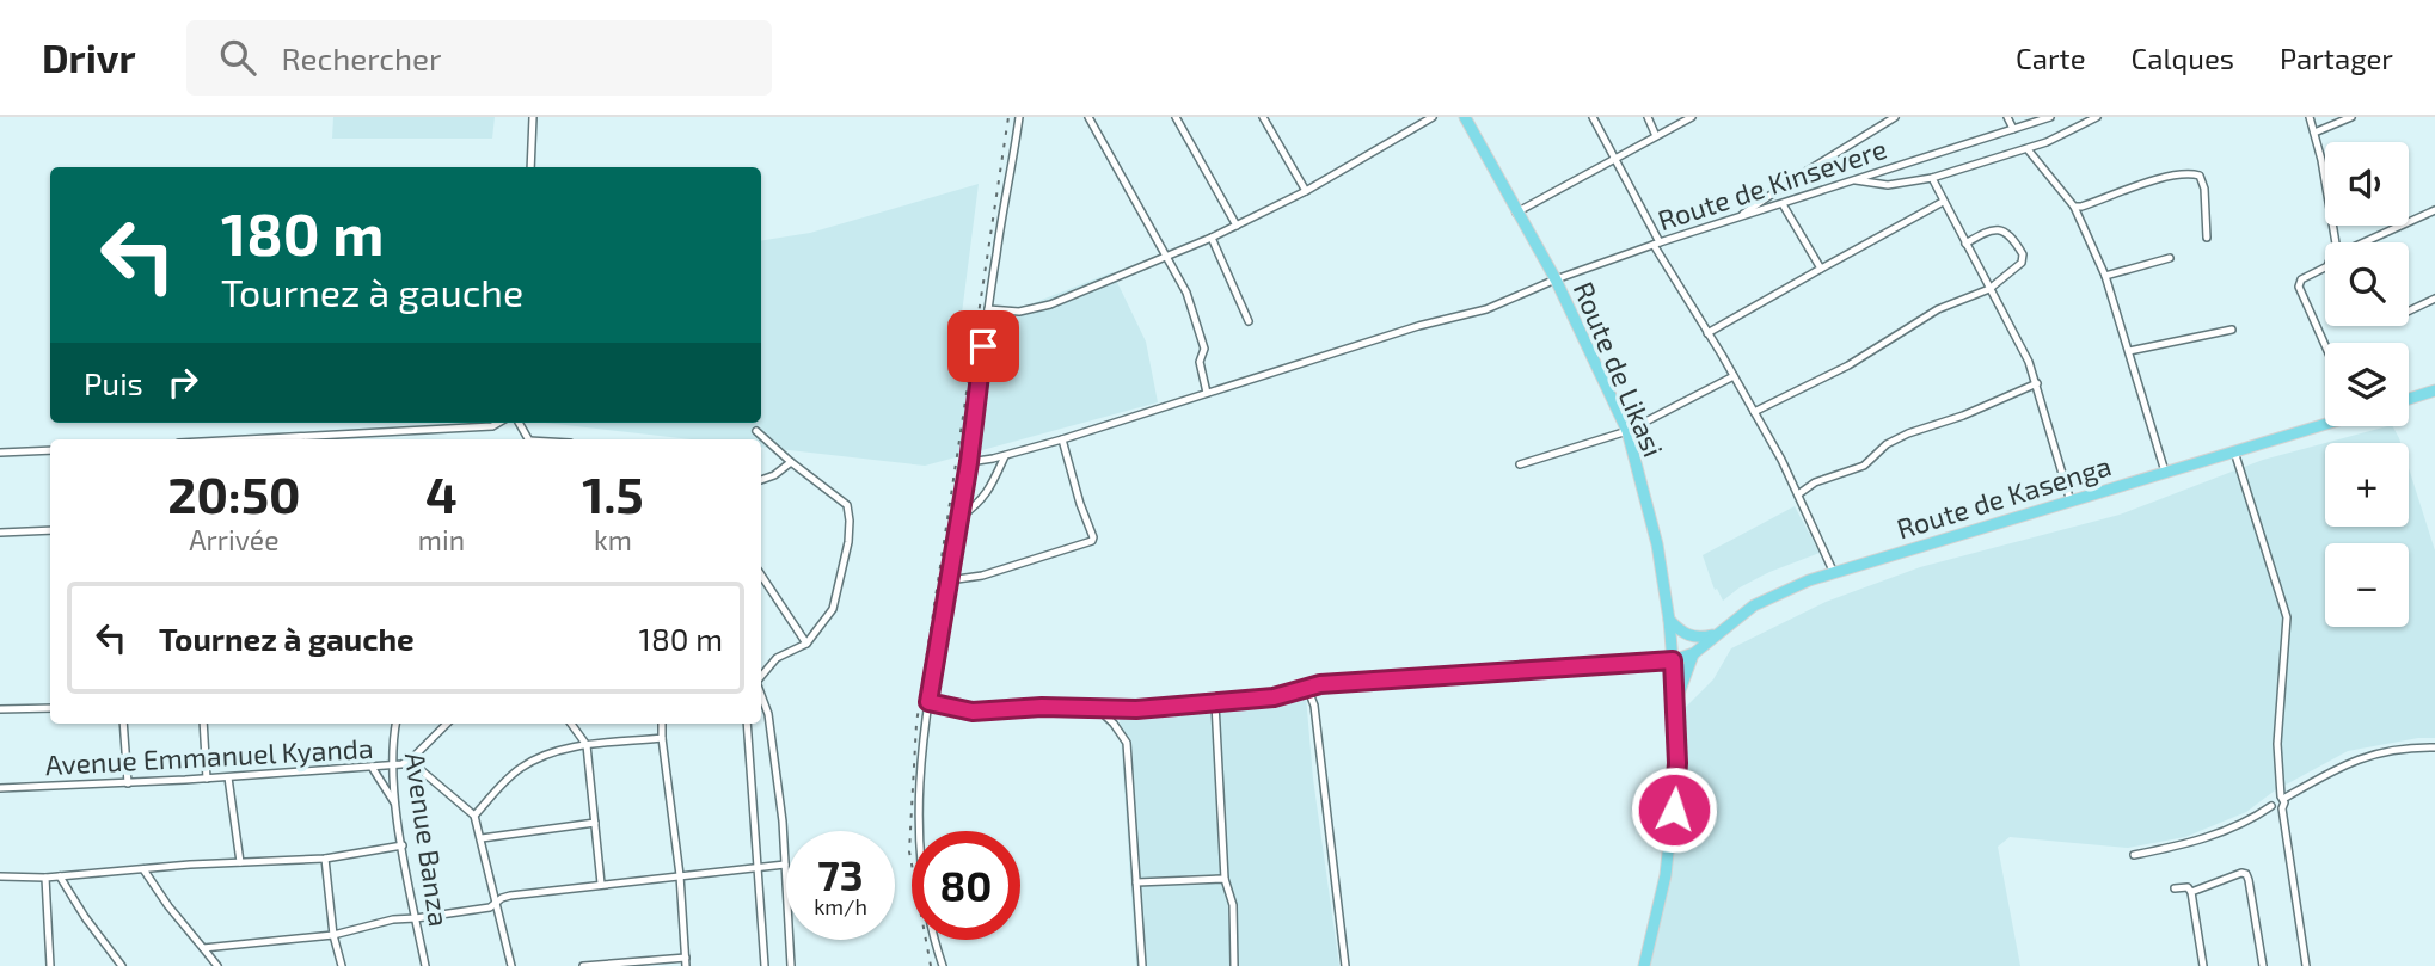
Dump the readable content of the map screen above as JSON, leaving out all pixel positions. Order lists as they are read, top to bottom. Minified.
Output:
{"streets":{"highway":["Route de Likasi","Route de Kasenga"],"street":["Route de Kinsevere","Avenue Emmanuel Kyanda","Avenue Banza"]},"crossings":[["Route de Kinsevere","Route de Likasi"],["Route de Likasi","Route de Kasenga"],["Avenue Emmanuel Kyanda","Avenue Banza"]],"page":{"header":"Drivr","search":"Rechercher","nav":["Carte","Calques","Partager"],"map_buttons":["+","−"],"turn":["180 m","Tournez à gauche"],"then":"Puis","eta":["20:50","Arrivée","4","min","1.5","km"],"list":[{"name":"Tournez à gauche","value":"180 m"}],"speed":"73 km/h","limit":"80"}}
